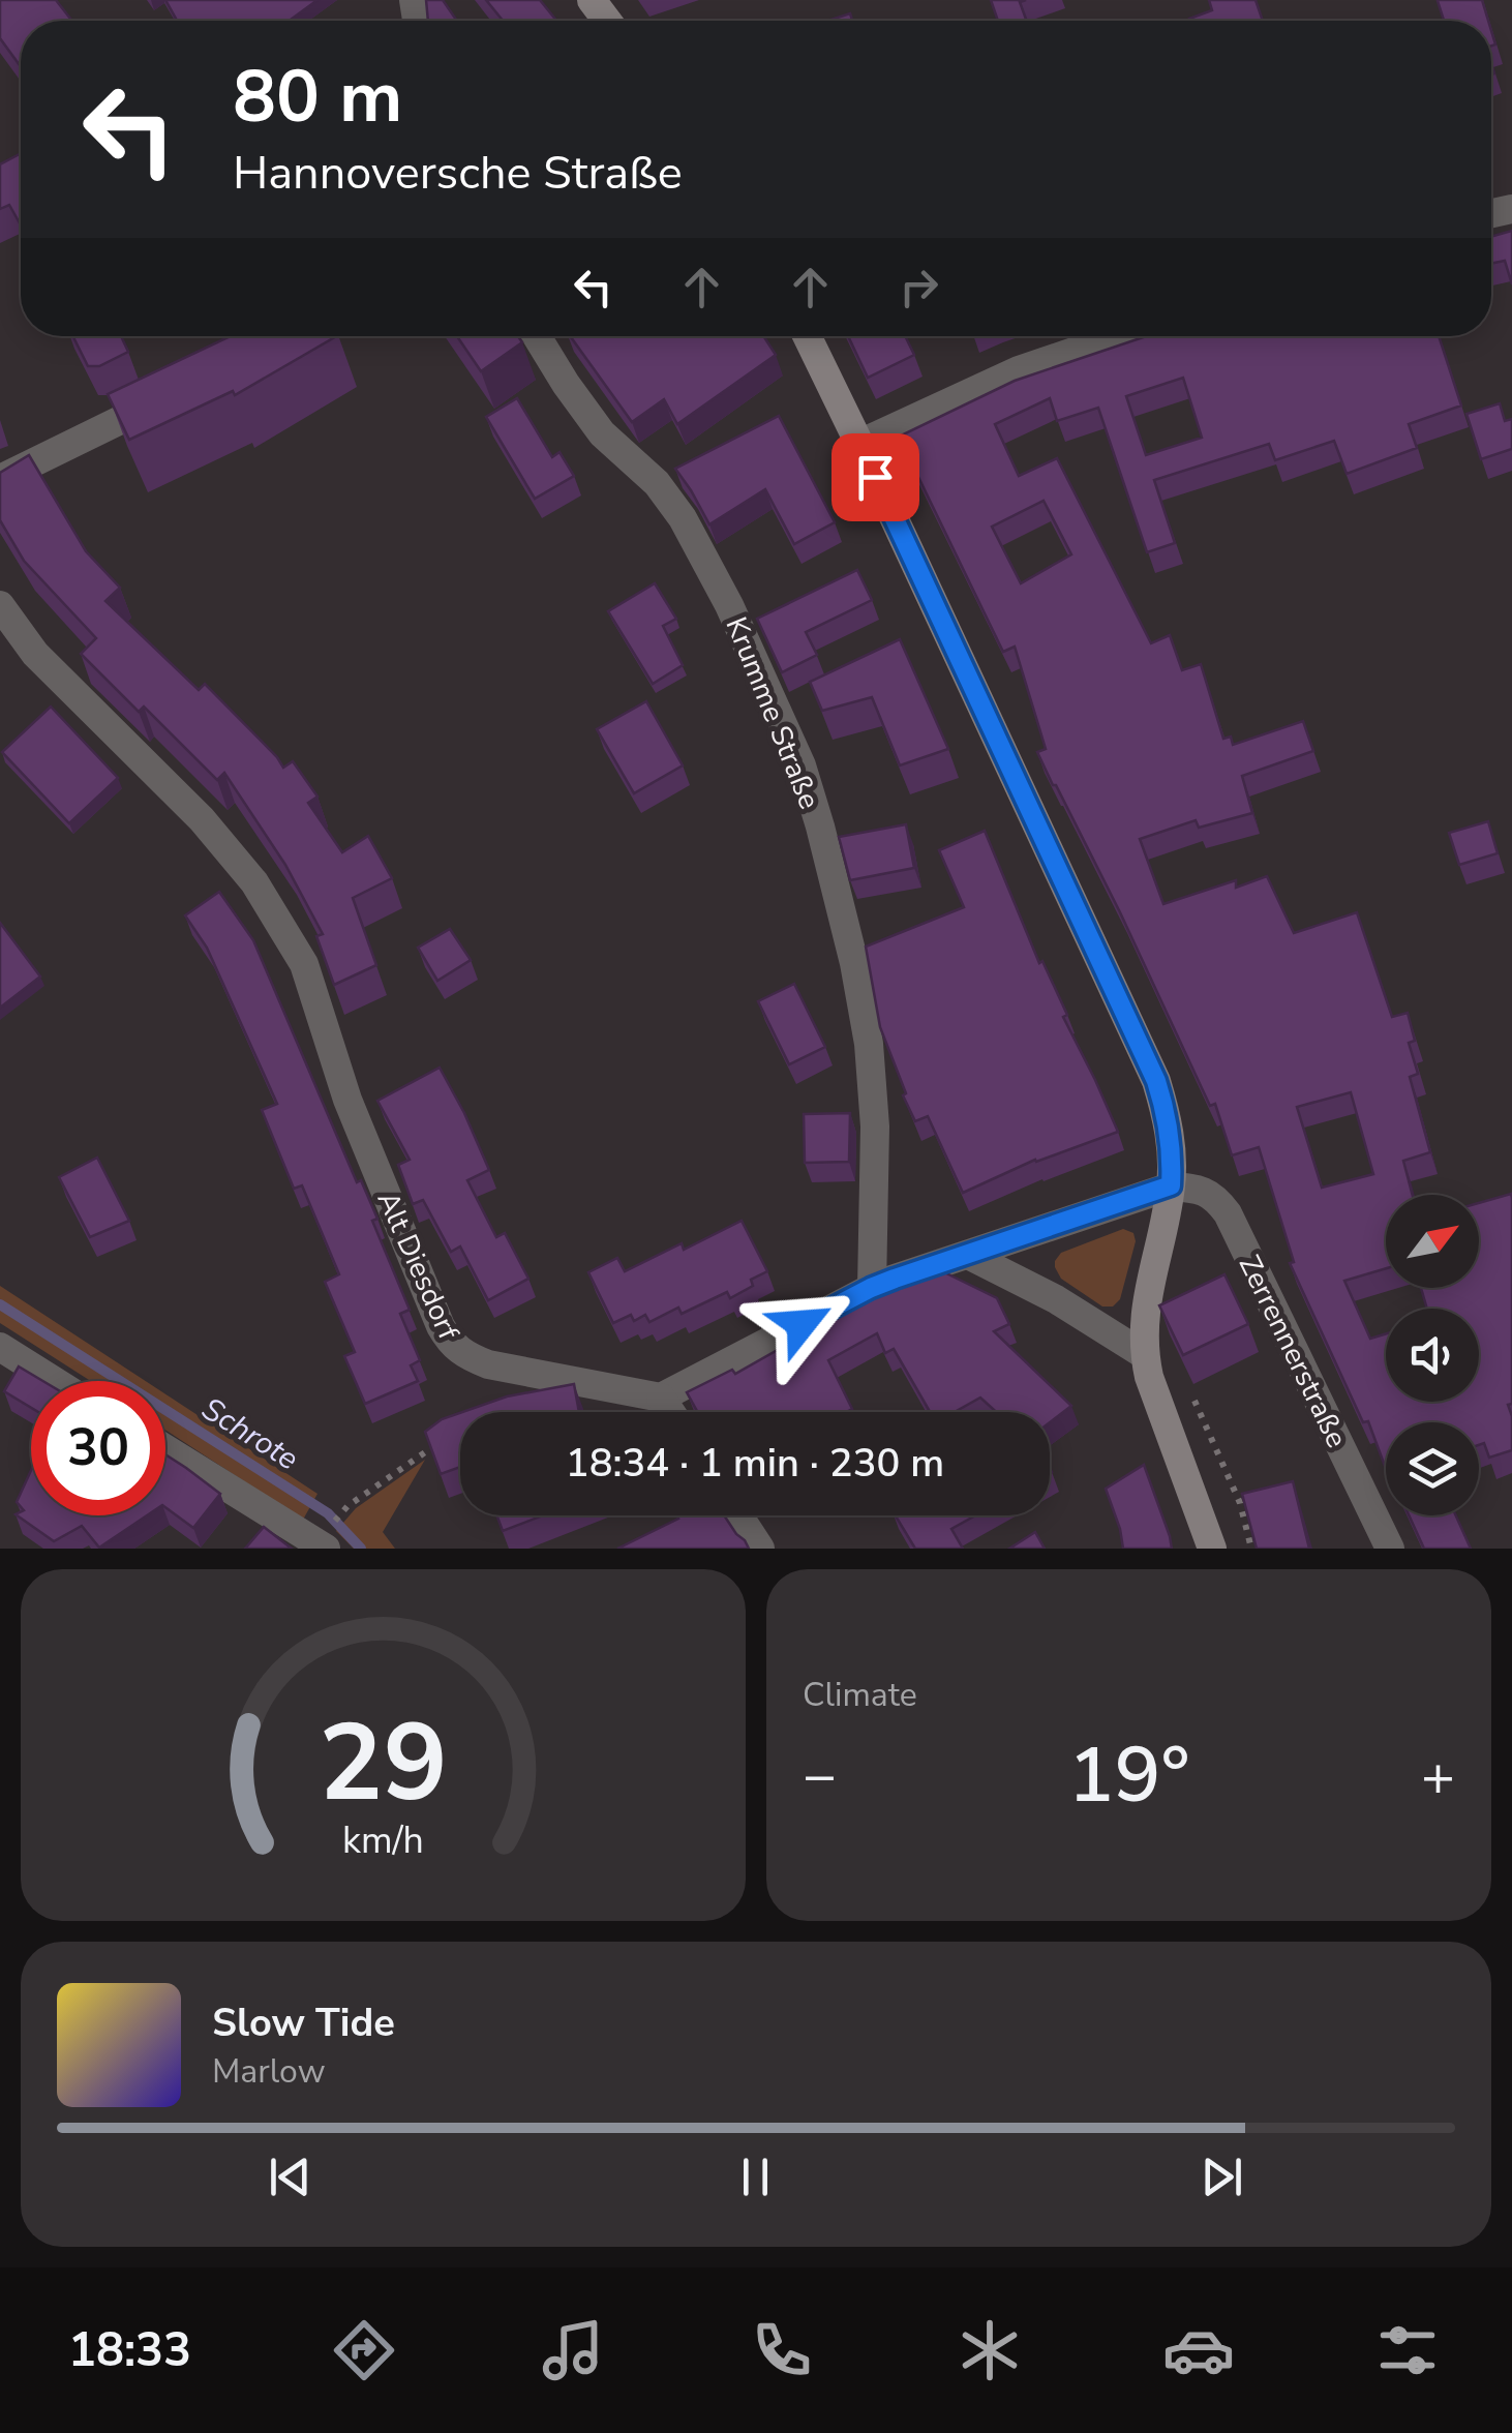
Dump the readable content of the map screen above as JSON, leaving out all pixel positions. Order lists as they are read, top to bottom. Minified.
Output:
{"streets":{"street":["Krumme Straße","Alt Diesdorf","Zerrennerstraße"]},"water":["Schrote"],"north":"top right","page":{"turn":["80 m","Hannoversche Straße"],"limit":"30","trip":"18:34 · 1 min · 230 m","tile":"Climate","heat":["−","19°","+"],"song":["Slow Tide","Marlow"],"tabs":"18:33","gauge":["29","km/h"]}}
